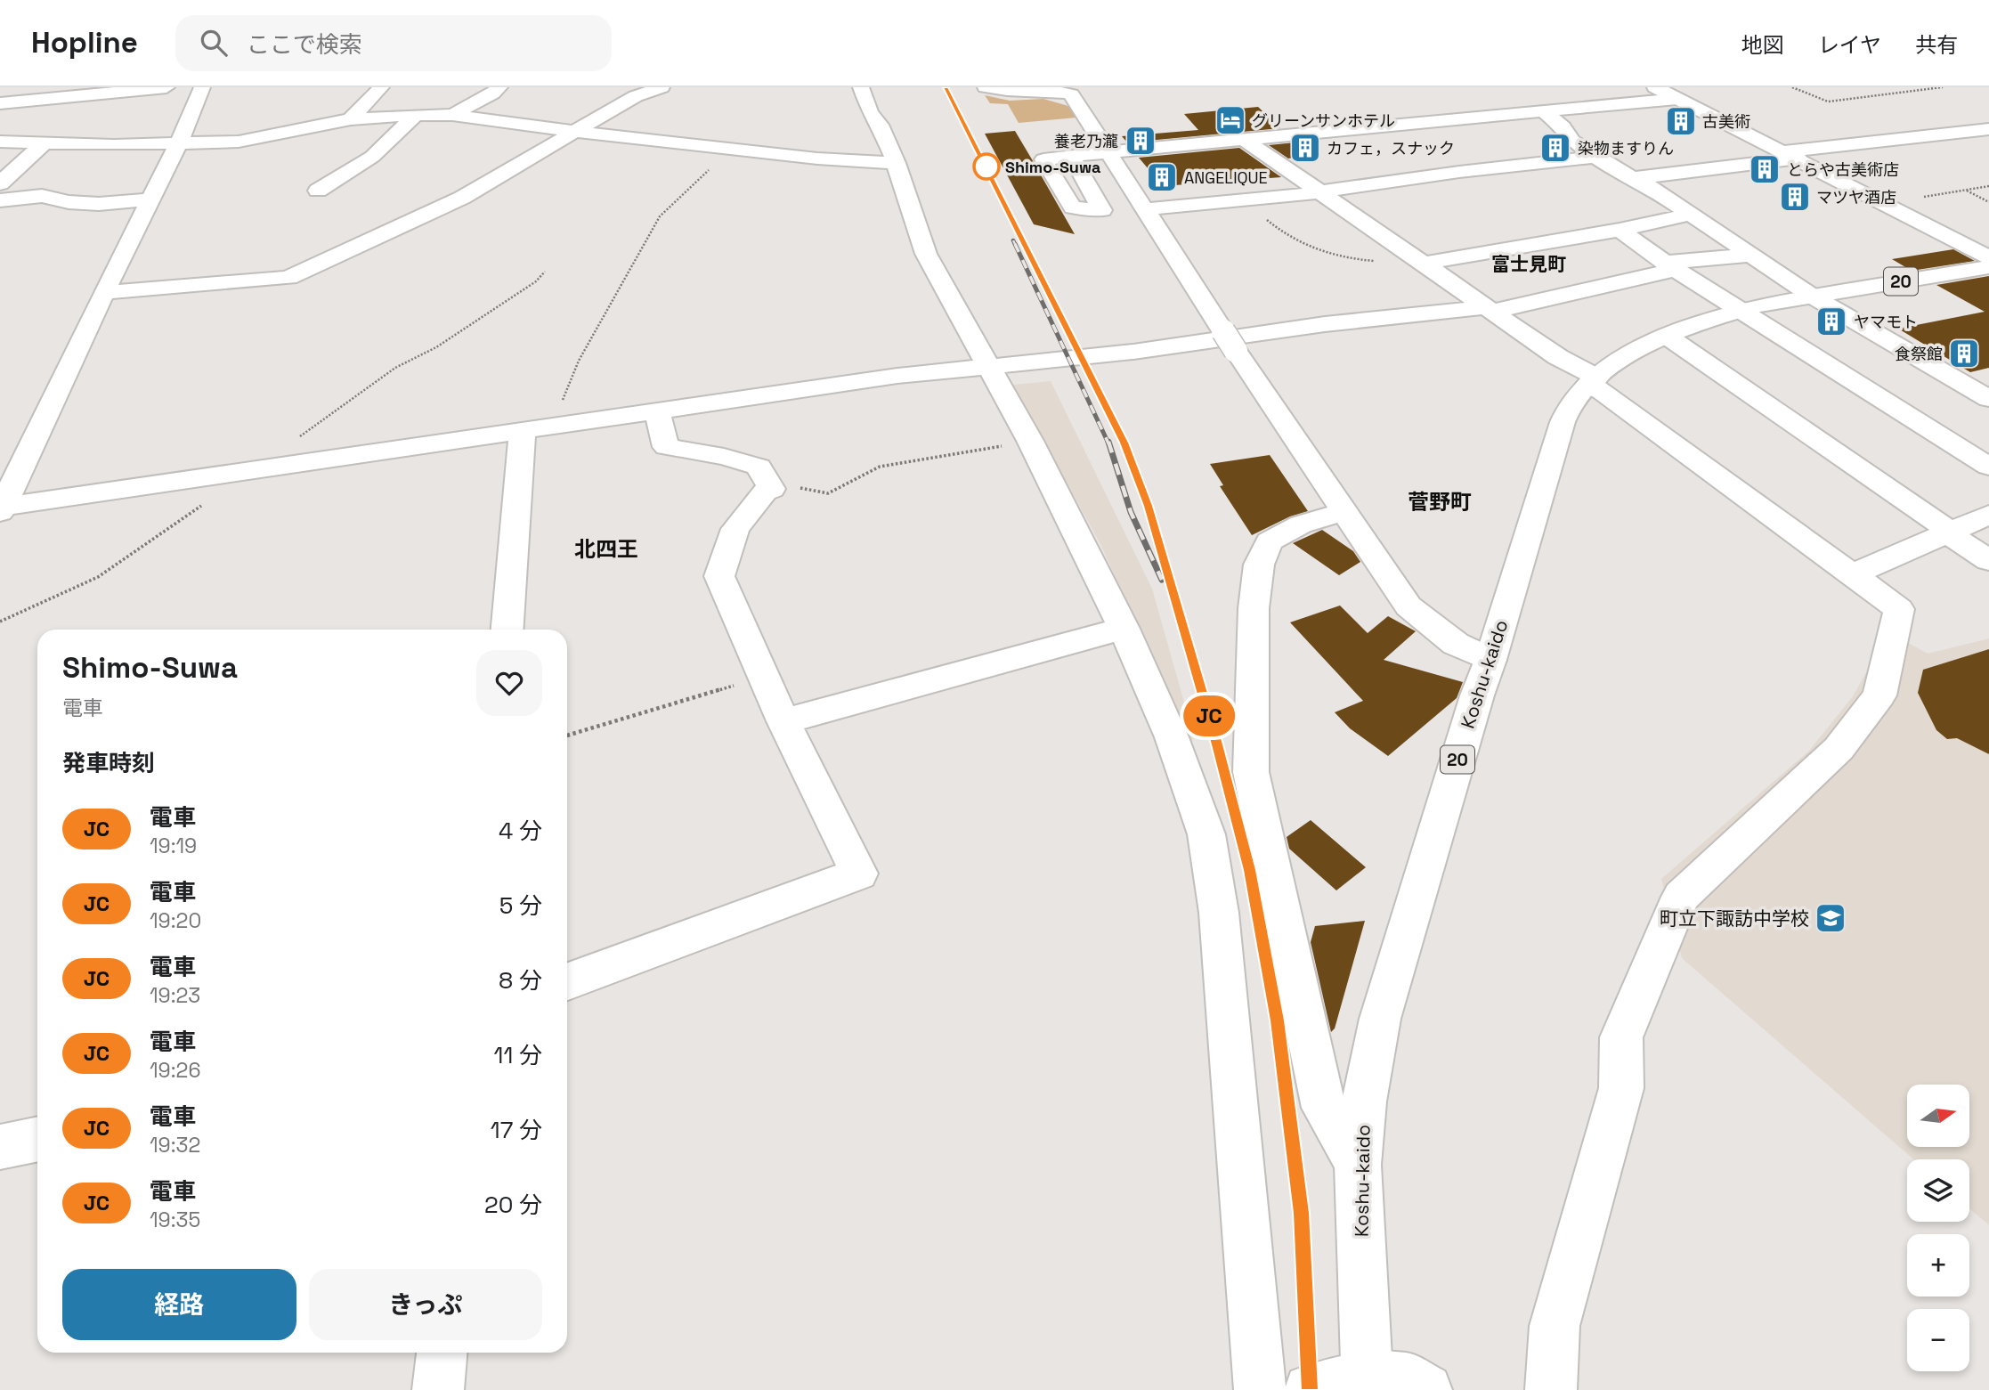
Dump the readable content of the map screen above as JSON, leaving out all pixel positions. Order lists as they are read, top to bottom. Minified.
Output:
{"streets":{"main road":["20","Koshu-kaido"]},"districts":["富士見町","菅野町","北四王"],"places":{"hotel":["グリーンサンホテル"],"building":["古美術","養老乃瀧","カフェ，スナック","染物ますりん","とらや古美術店","ANGELIQUE","マツヤ酒店","ヤマモト","食祭館"],"other":["Shimo-Suwa"],"school or university":["町立下諏訪中学校"]},"north":"right","page":{"header":"Hopline","search":"ここで検索","nav":["地図","レイヤ","共有"],"on_map":"JC","heading":[["Shimo-Suwa","電車"],"発車時刻"],"list":[{"mark":"JC","name":"電車","note":"19:19","value":"4 分"},{"mark":"JC","name":"電車","note":"19:20","value":"5 分"},{"mark":"JC","name":"電車","note":"19:23","value":"8 分"},{"mark":"JC","name":"電車","note":"19:26","value":"11 分"},{"mark":"JC","name":"電車","note":"19:32","value":"17 分"},{"mark":"JC","name":"電車","note":"19:35","value":"20 分"}],"map_buttons":["+","−"],"buttons":["経路","きっぷ"]}}
